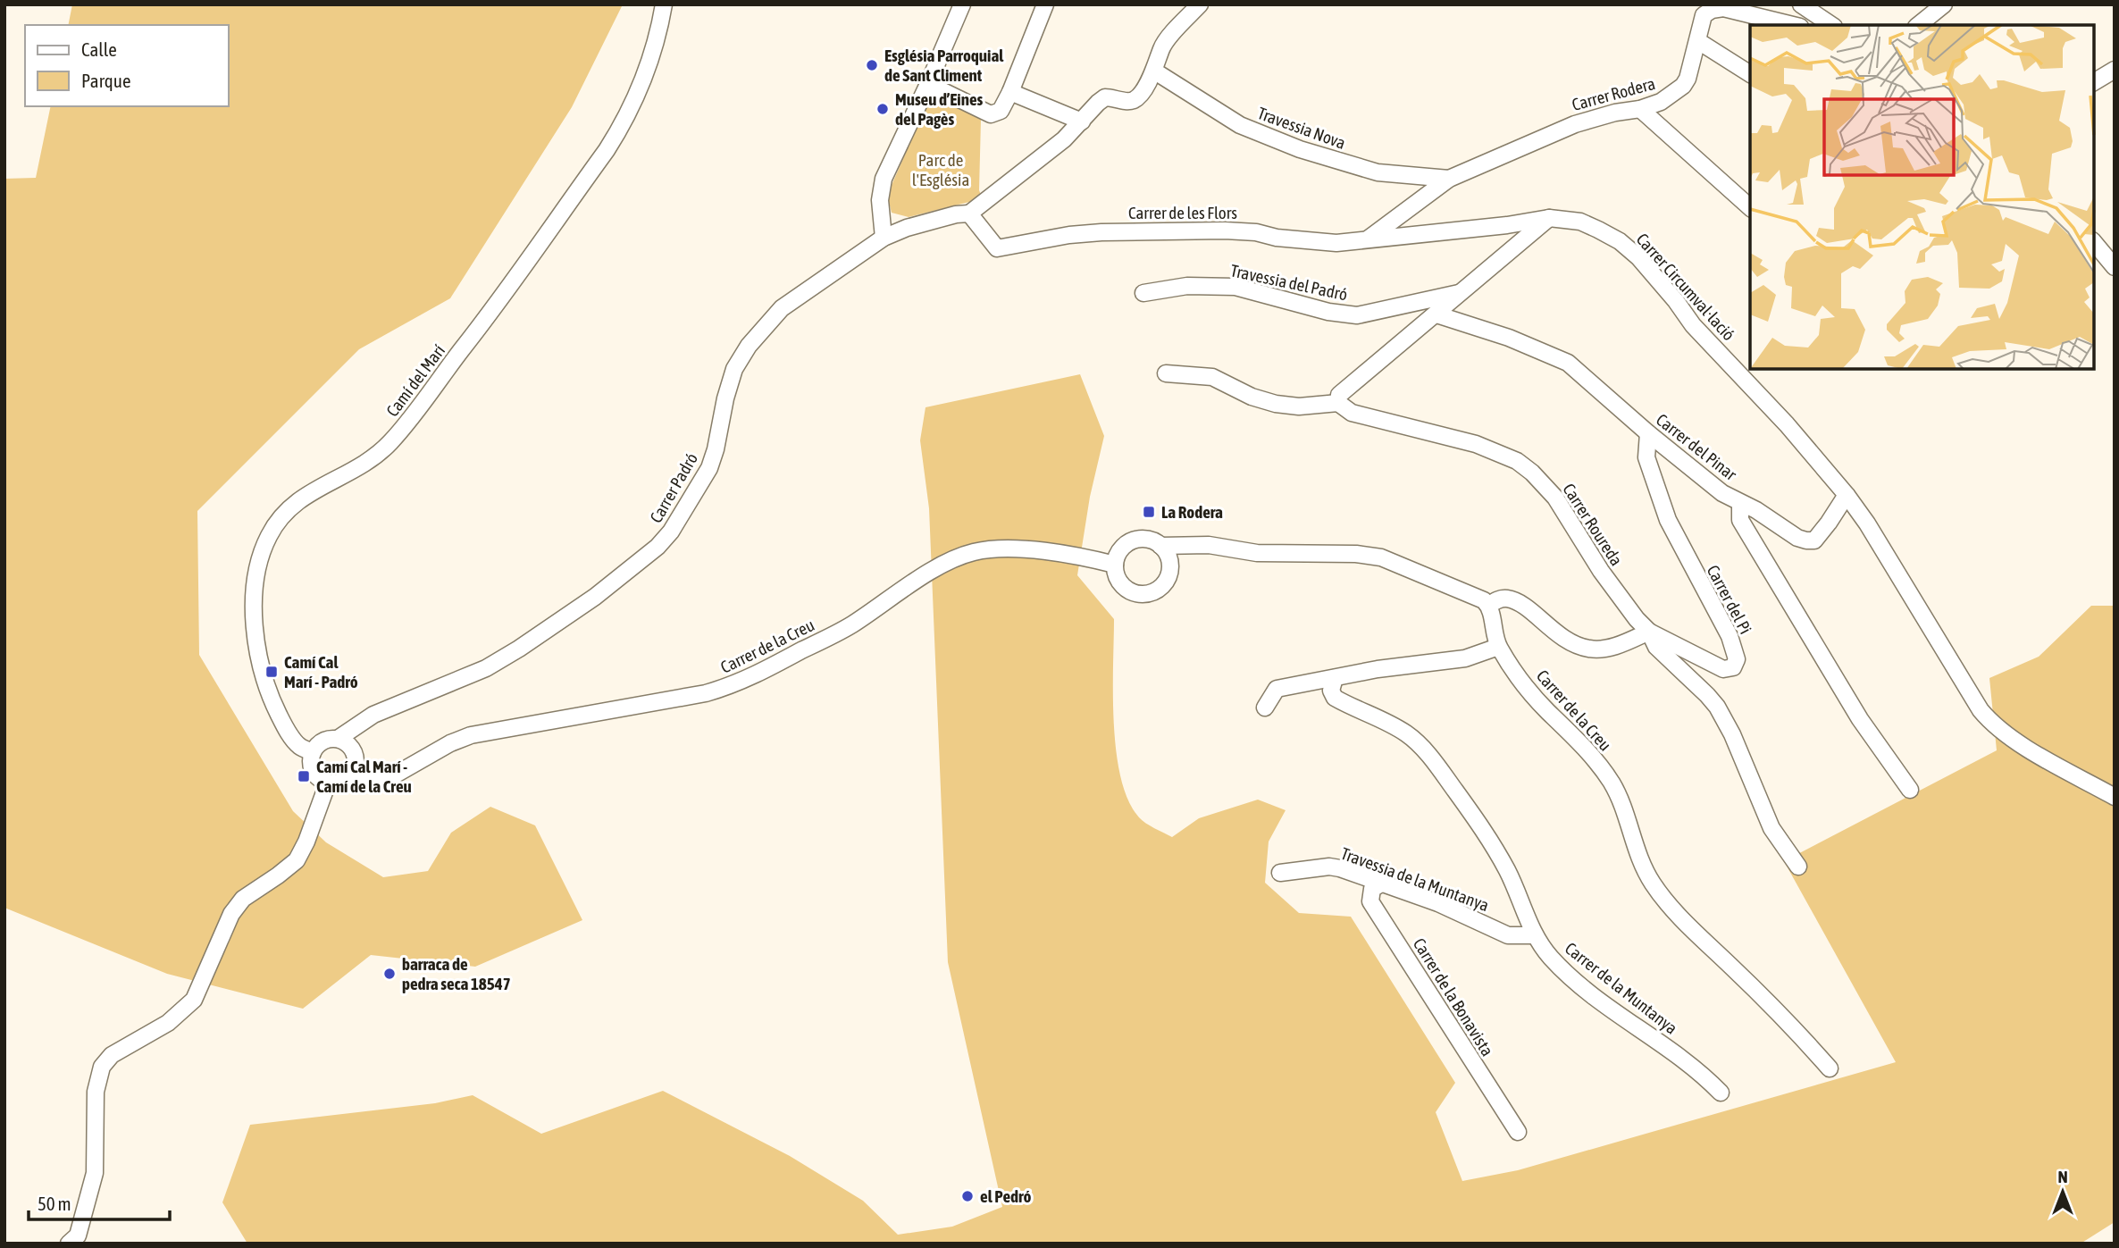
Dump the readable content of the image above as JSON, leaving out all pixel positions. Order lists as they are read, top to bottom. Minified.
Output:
{"streets":{"street":["Carrer Rodera","Travessia Nova","Carrer de les Flors","Travessia del Padró","Carrer Circumval·lació","Camí del Marí","Carrer del Pinar","Carrer Padró","Carrer Roureda","Carrer del Pi","Carrer de la Creu","Travessia de la Muntanya","Carrer de la Muntanya","Carrer de la Bonavista"]},"crossings":[["Carrer Rodera","Travessia Nova"],["Carrer Rodera","Carrer de les Flors"],["Carrer Rodera","Carrer Circumval·lació"],["Carrer de les Flors","Carrer Circumval·lació"],["Carrer de les Flors","Carrer Padró"],["Camí del Marí","Carrer Padró"],["Camí del Marí","Carrer de la Creu"],["Carrer del Pinar","Carrer del Pi"],["Carrer Padró","Carrer de la Creu"],["Carrer Roureda","Carrer del Pi"],["Travessia de la Muntanya","Carrer de la Muntanya"],["Travessia de la Muntanya","Carrer de la Bonavista"]],"parks":["Parc de l'Església"],"places":{"other":["Església Parroquial de Sant Climent","Museu d’Eines del Pagès","barraca de pedra seca 18547","el Pedró"],"transit":["La Rodera","Camí Cal Marí - Padró","Camí Cal Marí - Camí de la Creu"]},"legend":["Calle","Parque"],"scale_bar":"50 m","north":"top"}
